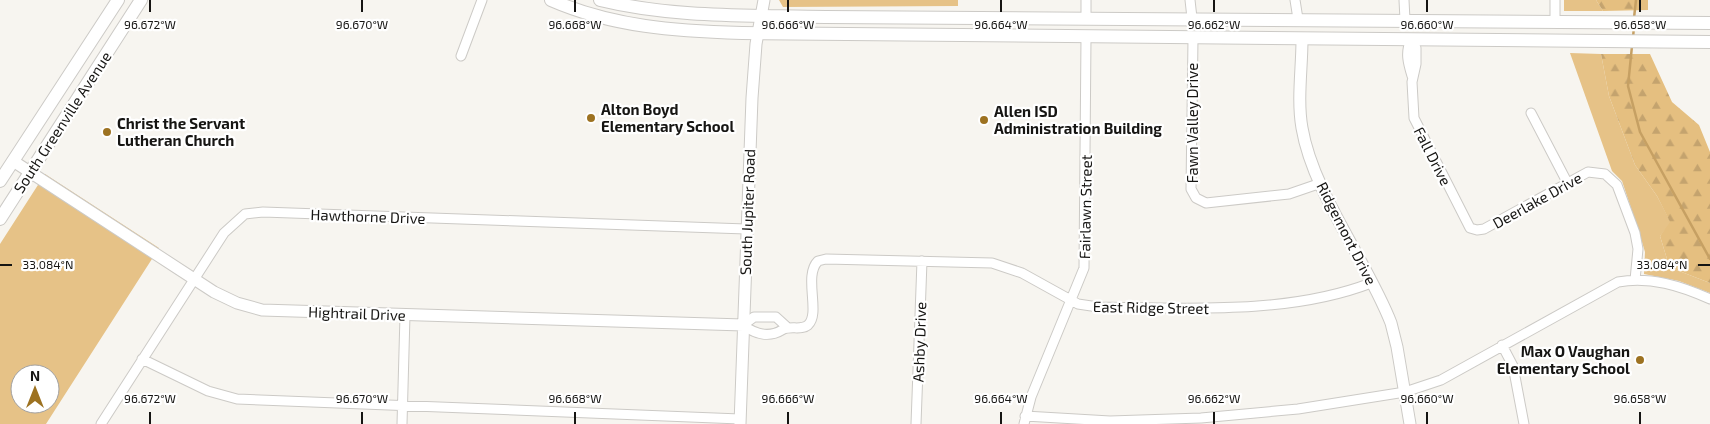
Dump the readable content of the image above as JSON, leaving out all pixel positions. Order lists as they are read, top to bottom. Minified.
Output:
{"streets":{"main road":["South Greenville Avenue"],"street":["Fawn Valley Drive","Fall Drive","Deerlake Drive","Fairlawn Street","South Jupiter Road","Hawthorne Drive","Ridgemont Drive","East Ridge Street","Hightrail Drive","Ashby Drive"]},"crossings":[["South Greenville Avenue","Hightrail Drive"],["Fawn Valley Drive","Ridgemont Drive"],["Fall Drive","Deerlake Drive"],["Fairlawn Street","East Ridge Street"],["South Jupiter Road","Hawthorne Drive"],["South Jupiter Road","Hightrail Drive"],["Hawthorne Drive","Hightrail Drive"],["Ridgemont Drive","East Ridge Street"],["East Ridge Street","Hightrail Drive"],["East Ridge Street","Ashby Drive"]],"places":["Alton Boyd Elementary School","Allen ISD Administration Building","Christ the Servant Lutheran Church","Max O Vaughan Elementary School"],"north":"top","coordinates":["96.672°W","96.670°W","96.668°W","96.666°W","96.664°W","96.662°W","96.660°W","96.658°W","33.084°N"]}
